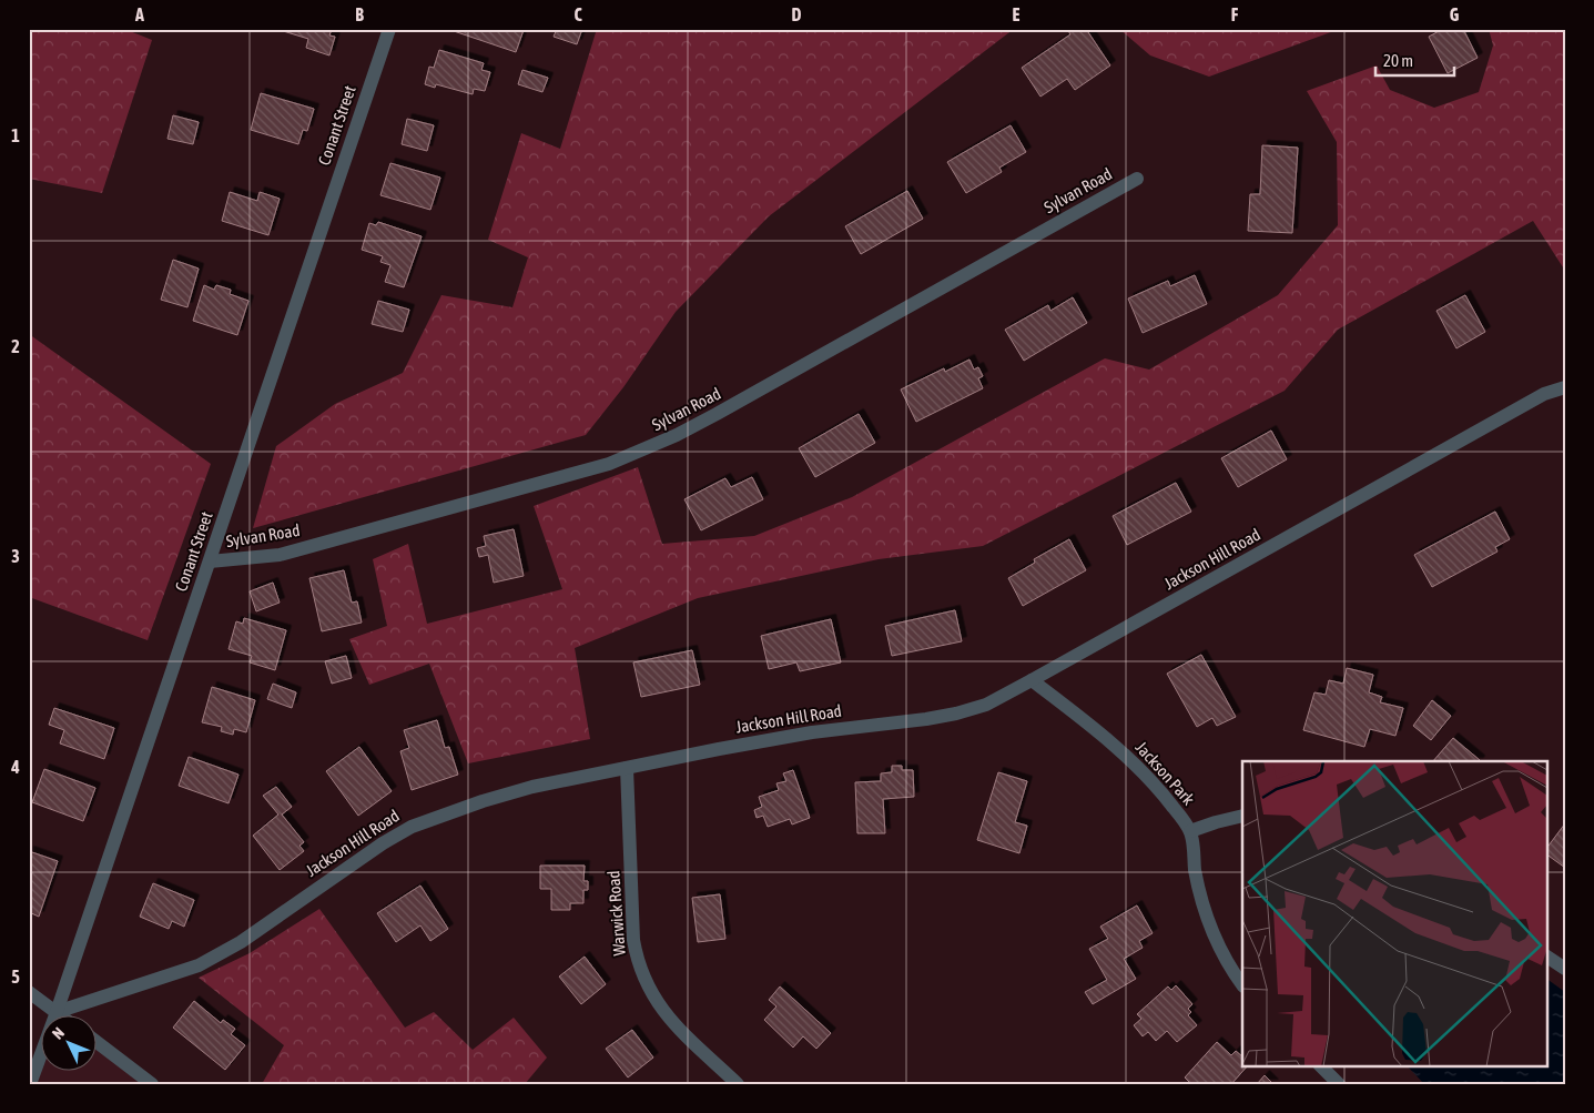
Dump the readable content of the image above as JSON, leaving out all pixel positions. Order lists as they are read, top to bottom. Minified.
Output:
{"streets":{"street":["Conant Street","Sylvan Road","Jackson Hill Road","Jackson Park","Warwick Road"]},"crossings":[["Conant Street","Sylvan Road"],["Conant Street","Jackson Hill Road"],["Jackson Hill Road","Jackson Park"],["Jackson Hill Road","Warwick Road"]],"scale_bar":"20 m","north":"top left","grid":{"columns":["A","B","C","D","E","F","G"],"rows":["1","2","3","4","5"]}}
